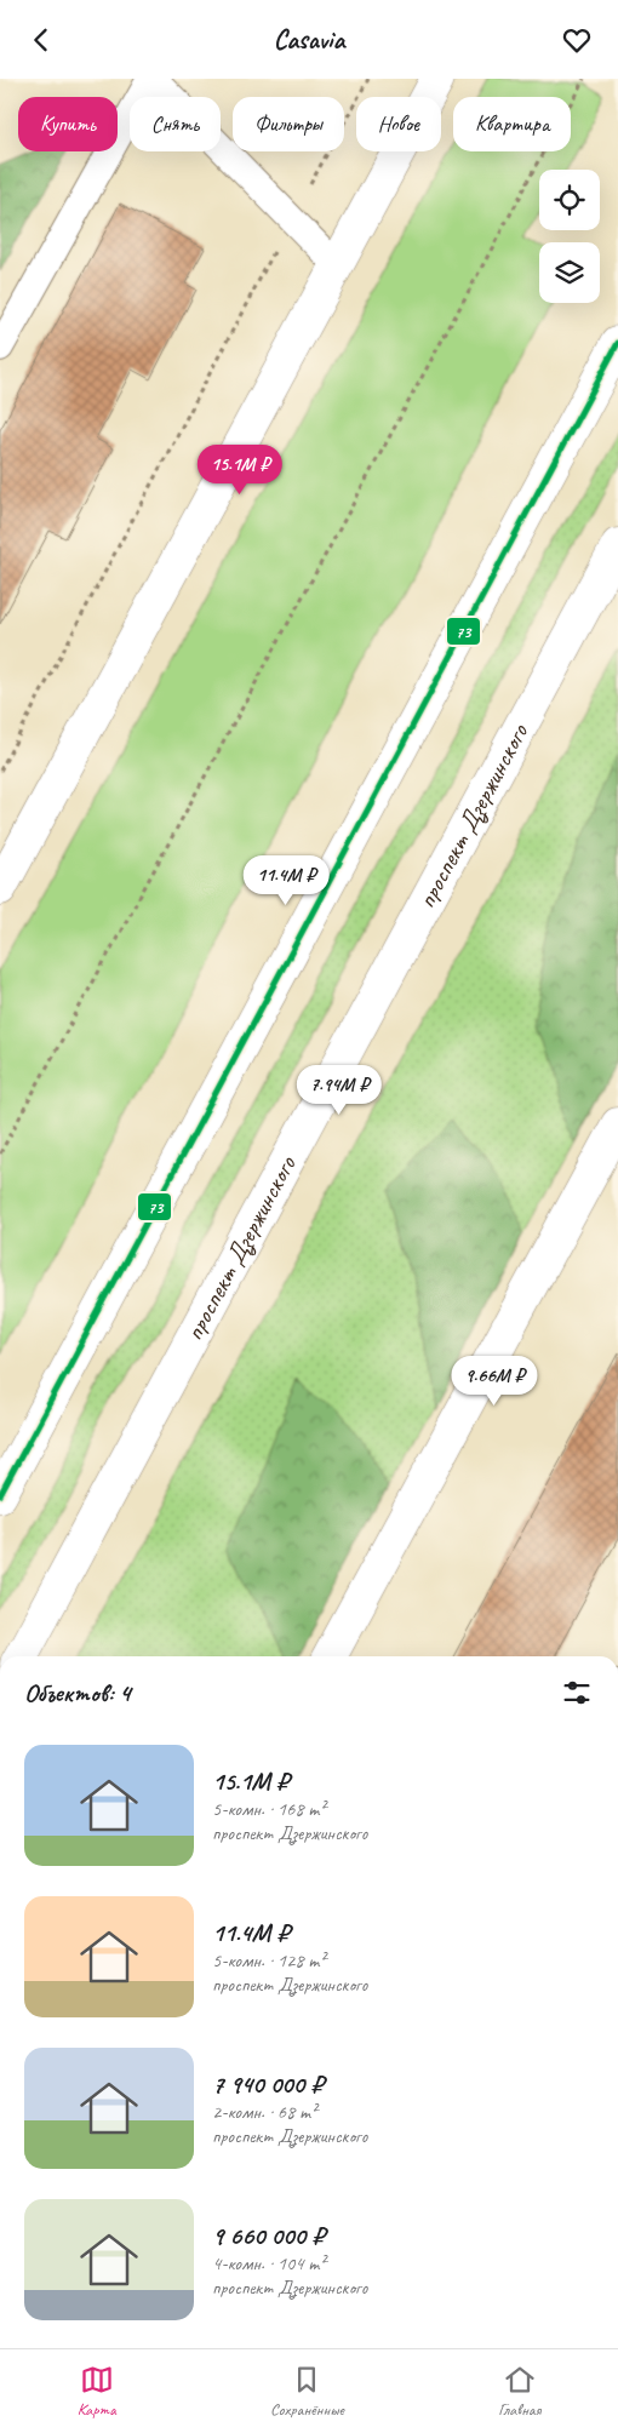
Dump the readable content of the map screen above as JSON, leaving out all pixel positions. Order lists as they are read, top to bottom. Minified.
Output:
{"streets":{"main road":["проспект Дзержинского"]},"lines":["transit line 73"],"page":{"header":"Casavia","chip":["Купить","Снять","Фильтры","Новое","Квартира"],"price":["15.1M ₽","11.4M ₽","7.94M ₽","9.66M ₽"],"heading":"Объектов: 4","list":[{"name":"15.1M ₽","note":"5-комн. · 168 m² · проспект Дзержинского"},{"name":"11.4M ₽","note":"5-комн. · 128 m² · проспект Дзержинского"},{"name":"7 940 000 ₽","note":"2-комн. · 68 m² · проспект Дзержинского"},{"name":"9 660 000 ₽","note":"4-комн. · 104 m² · проспект Дзержинского"}],"tabs":["Карта","Сохранённые","Главная"]}}
